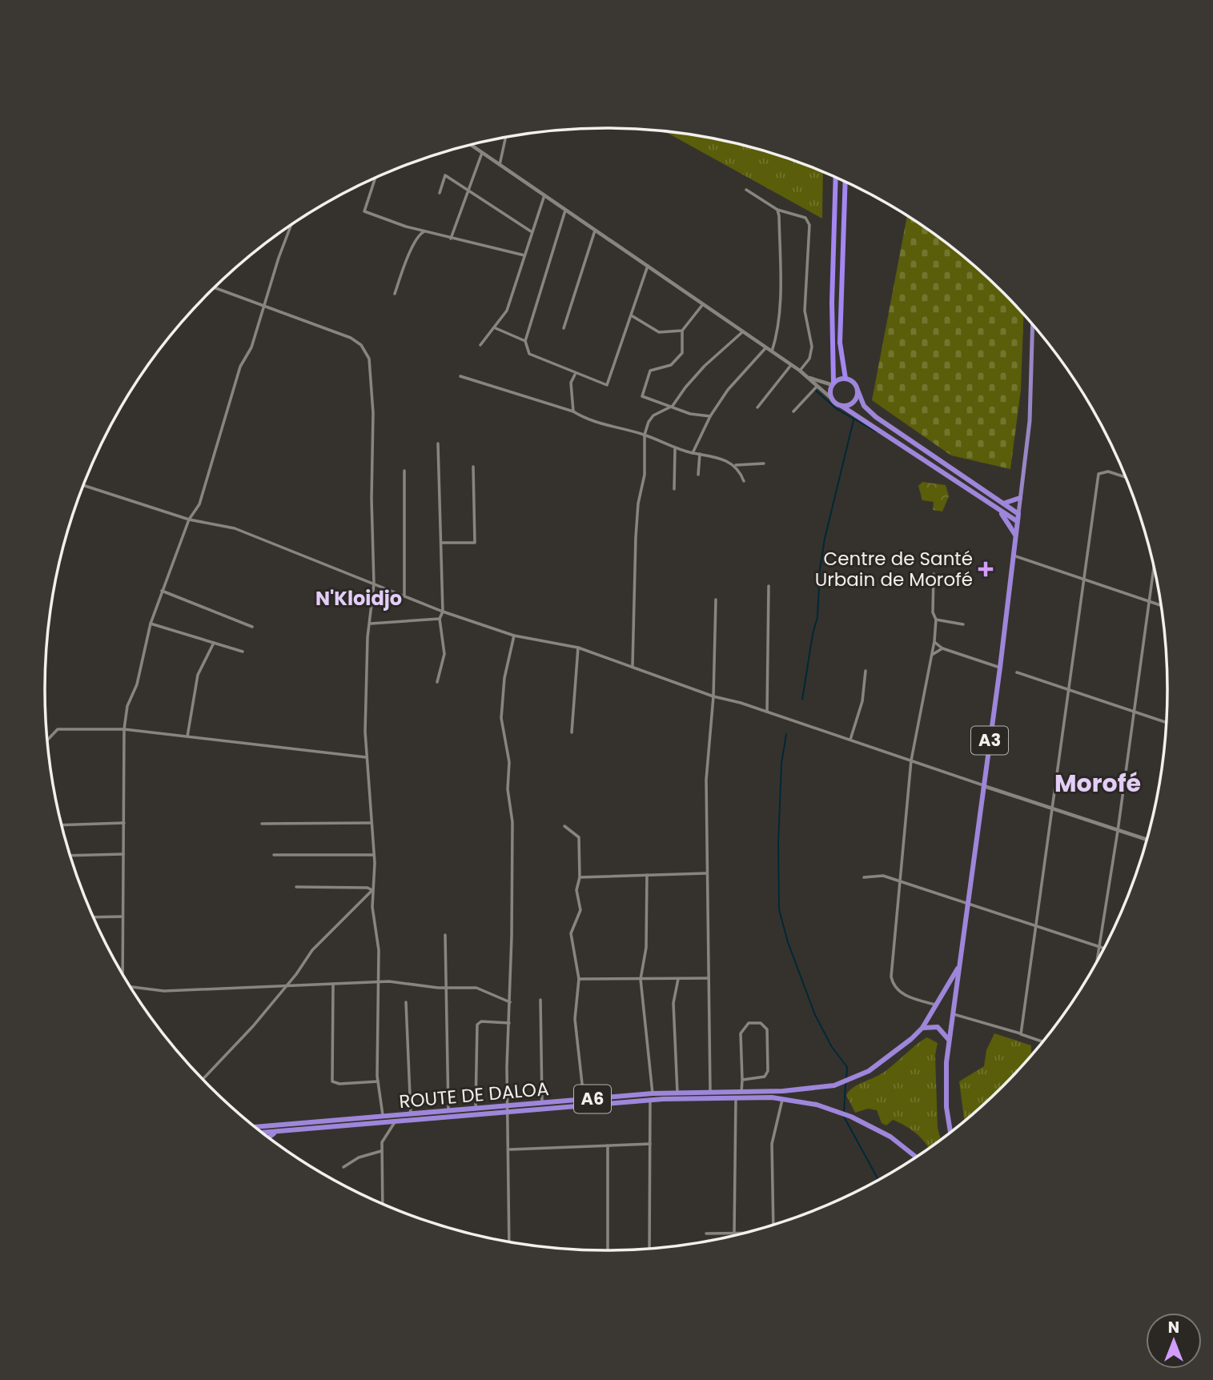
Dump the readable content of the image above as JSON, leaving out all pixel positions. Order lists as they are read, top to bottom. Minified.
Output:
{"streets":{"highway":["A3","ROUTE DE DALOA","A6"]},"crossings":[["A3","A6"],["ROUTE DE DALOA","A6"]],"districts":["N'Kloidjo","Morofé"],"places":{"health":["Centre de Santé Urbain de Morofé"]},"north":"top"}
